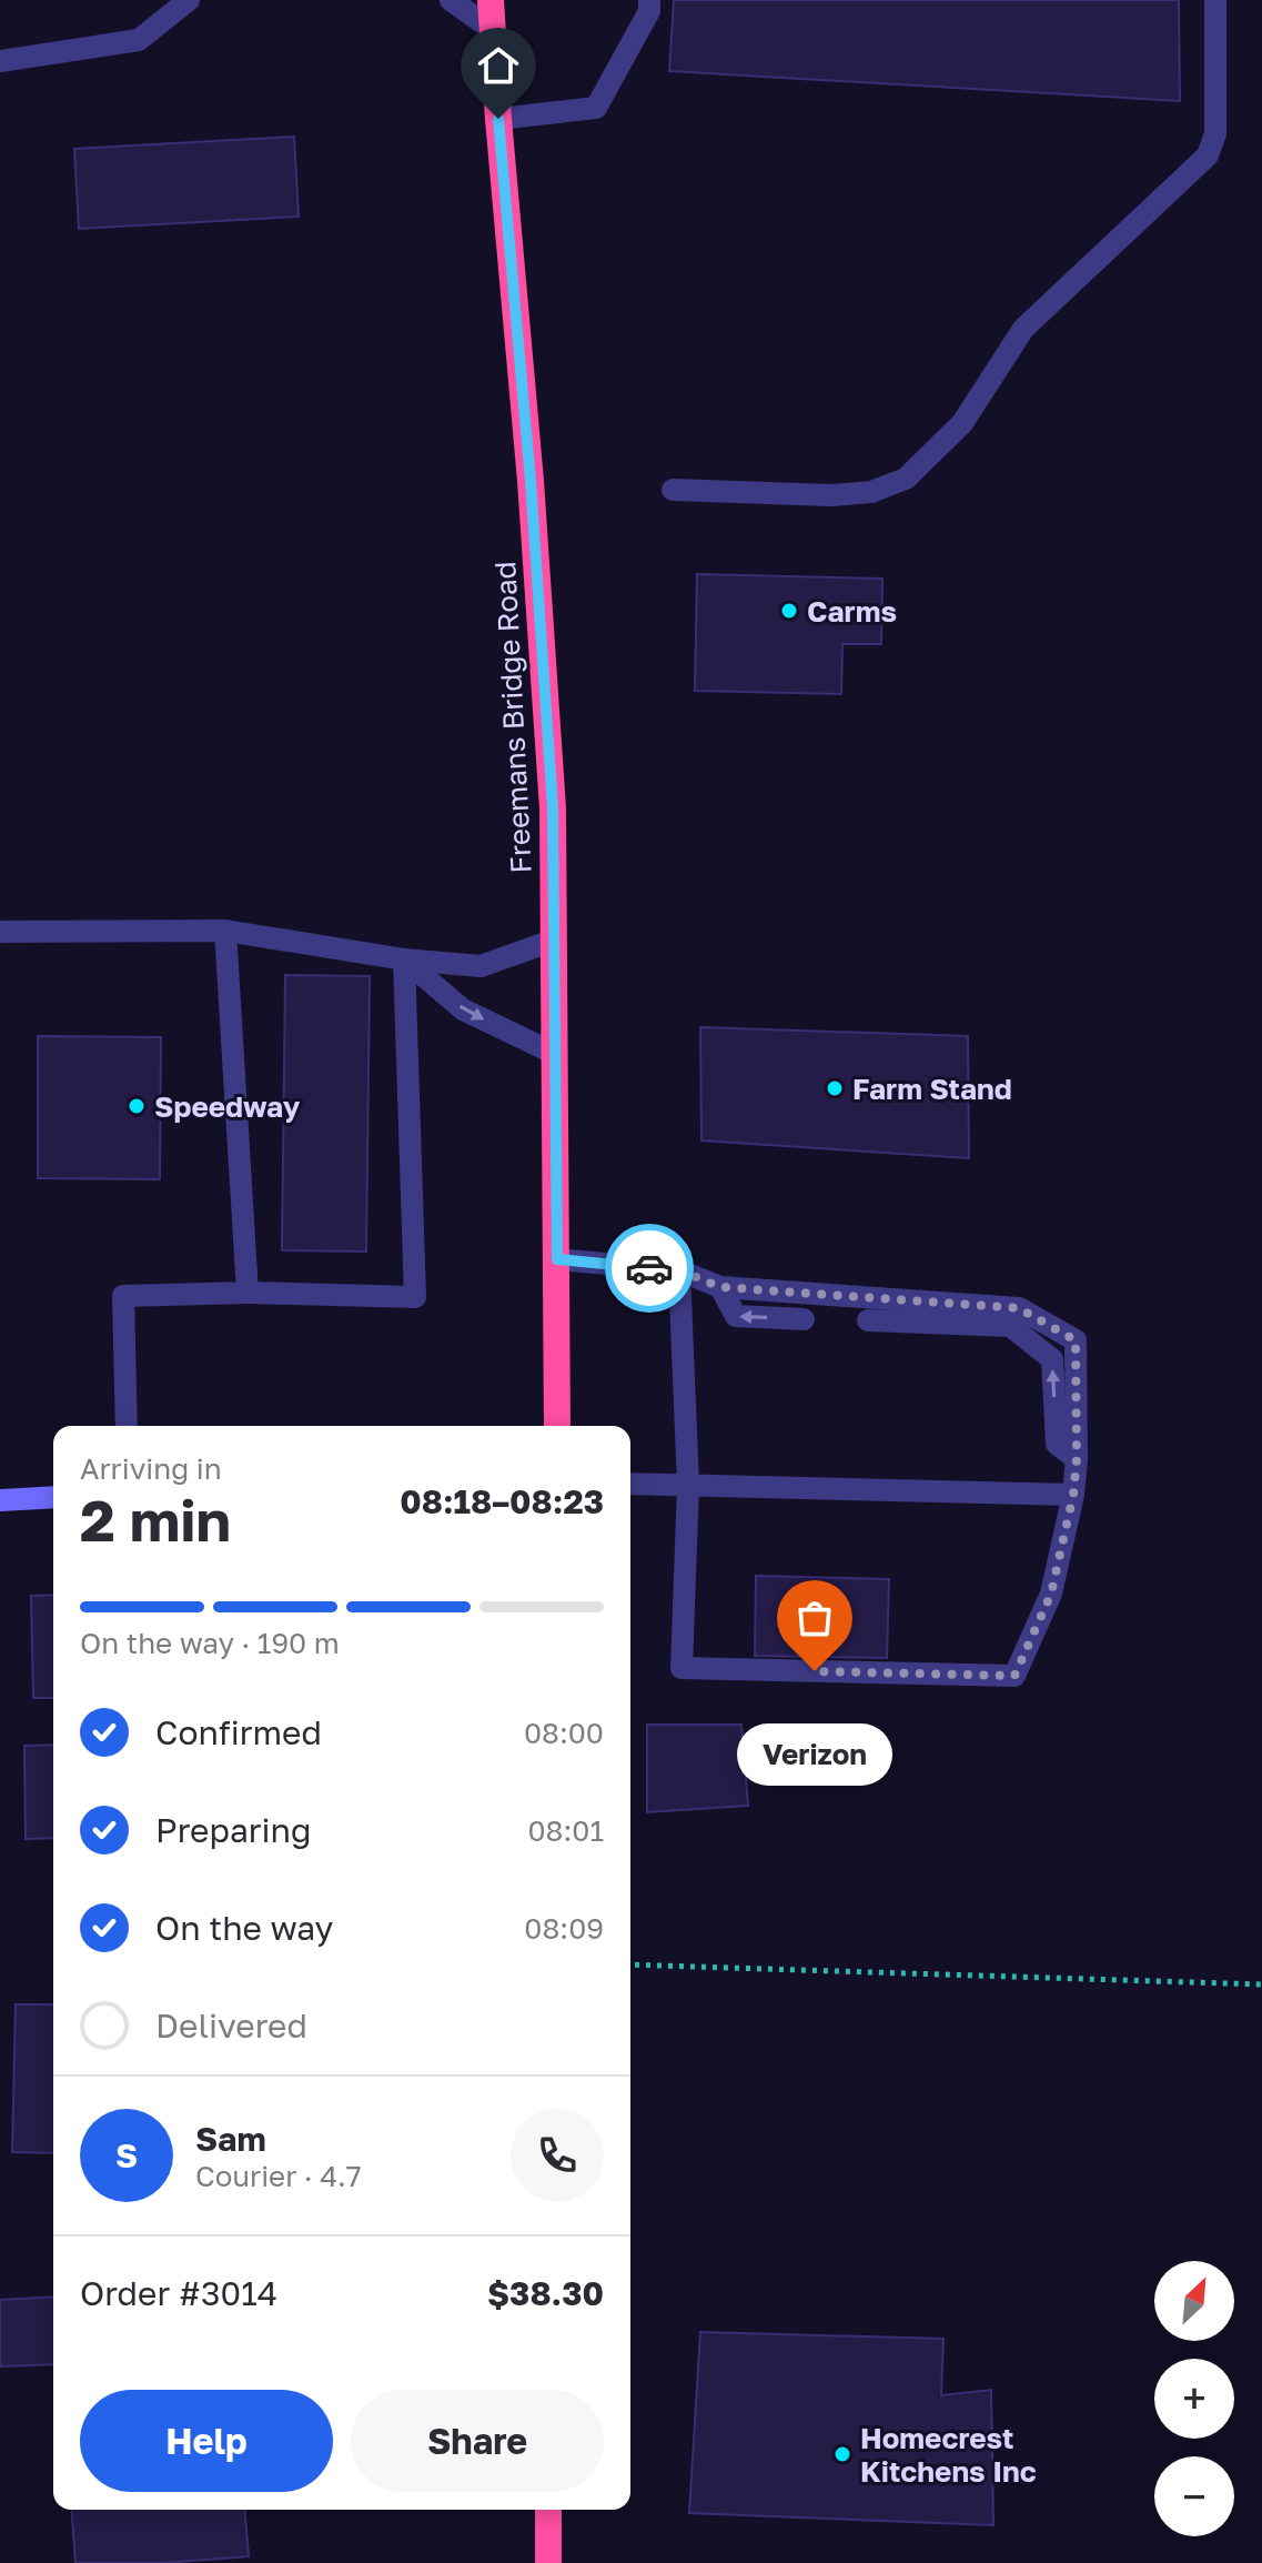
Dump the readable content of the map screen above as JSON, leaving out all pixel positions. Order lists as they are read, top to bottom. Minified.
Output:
{"streets":{"highway":["Freemans Bridge Road"]},"places":["Carms","Farm Stand","Speedway","Verizon","Homecrest Kitchens Inc"],"north":"top right","page":{"heading":["2 min","Arriving in","08:18–08:23"],"panel":["Sam","Courier · 4.7","Order #3014","$38.30"],"bar":"On the way · 190 m","list":[["Confirmed","08:00"],["Preparing","08:01"],["On the way","08:09"],"Delivered"],"bubble":"Verizon","round":"S","map_buttons":["+","−"],"buttons":["Help","Share"]}}
